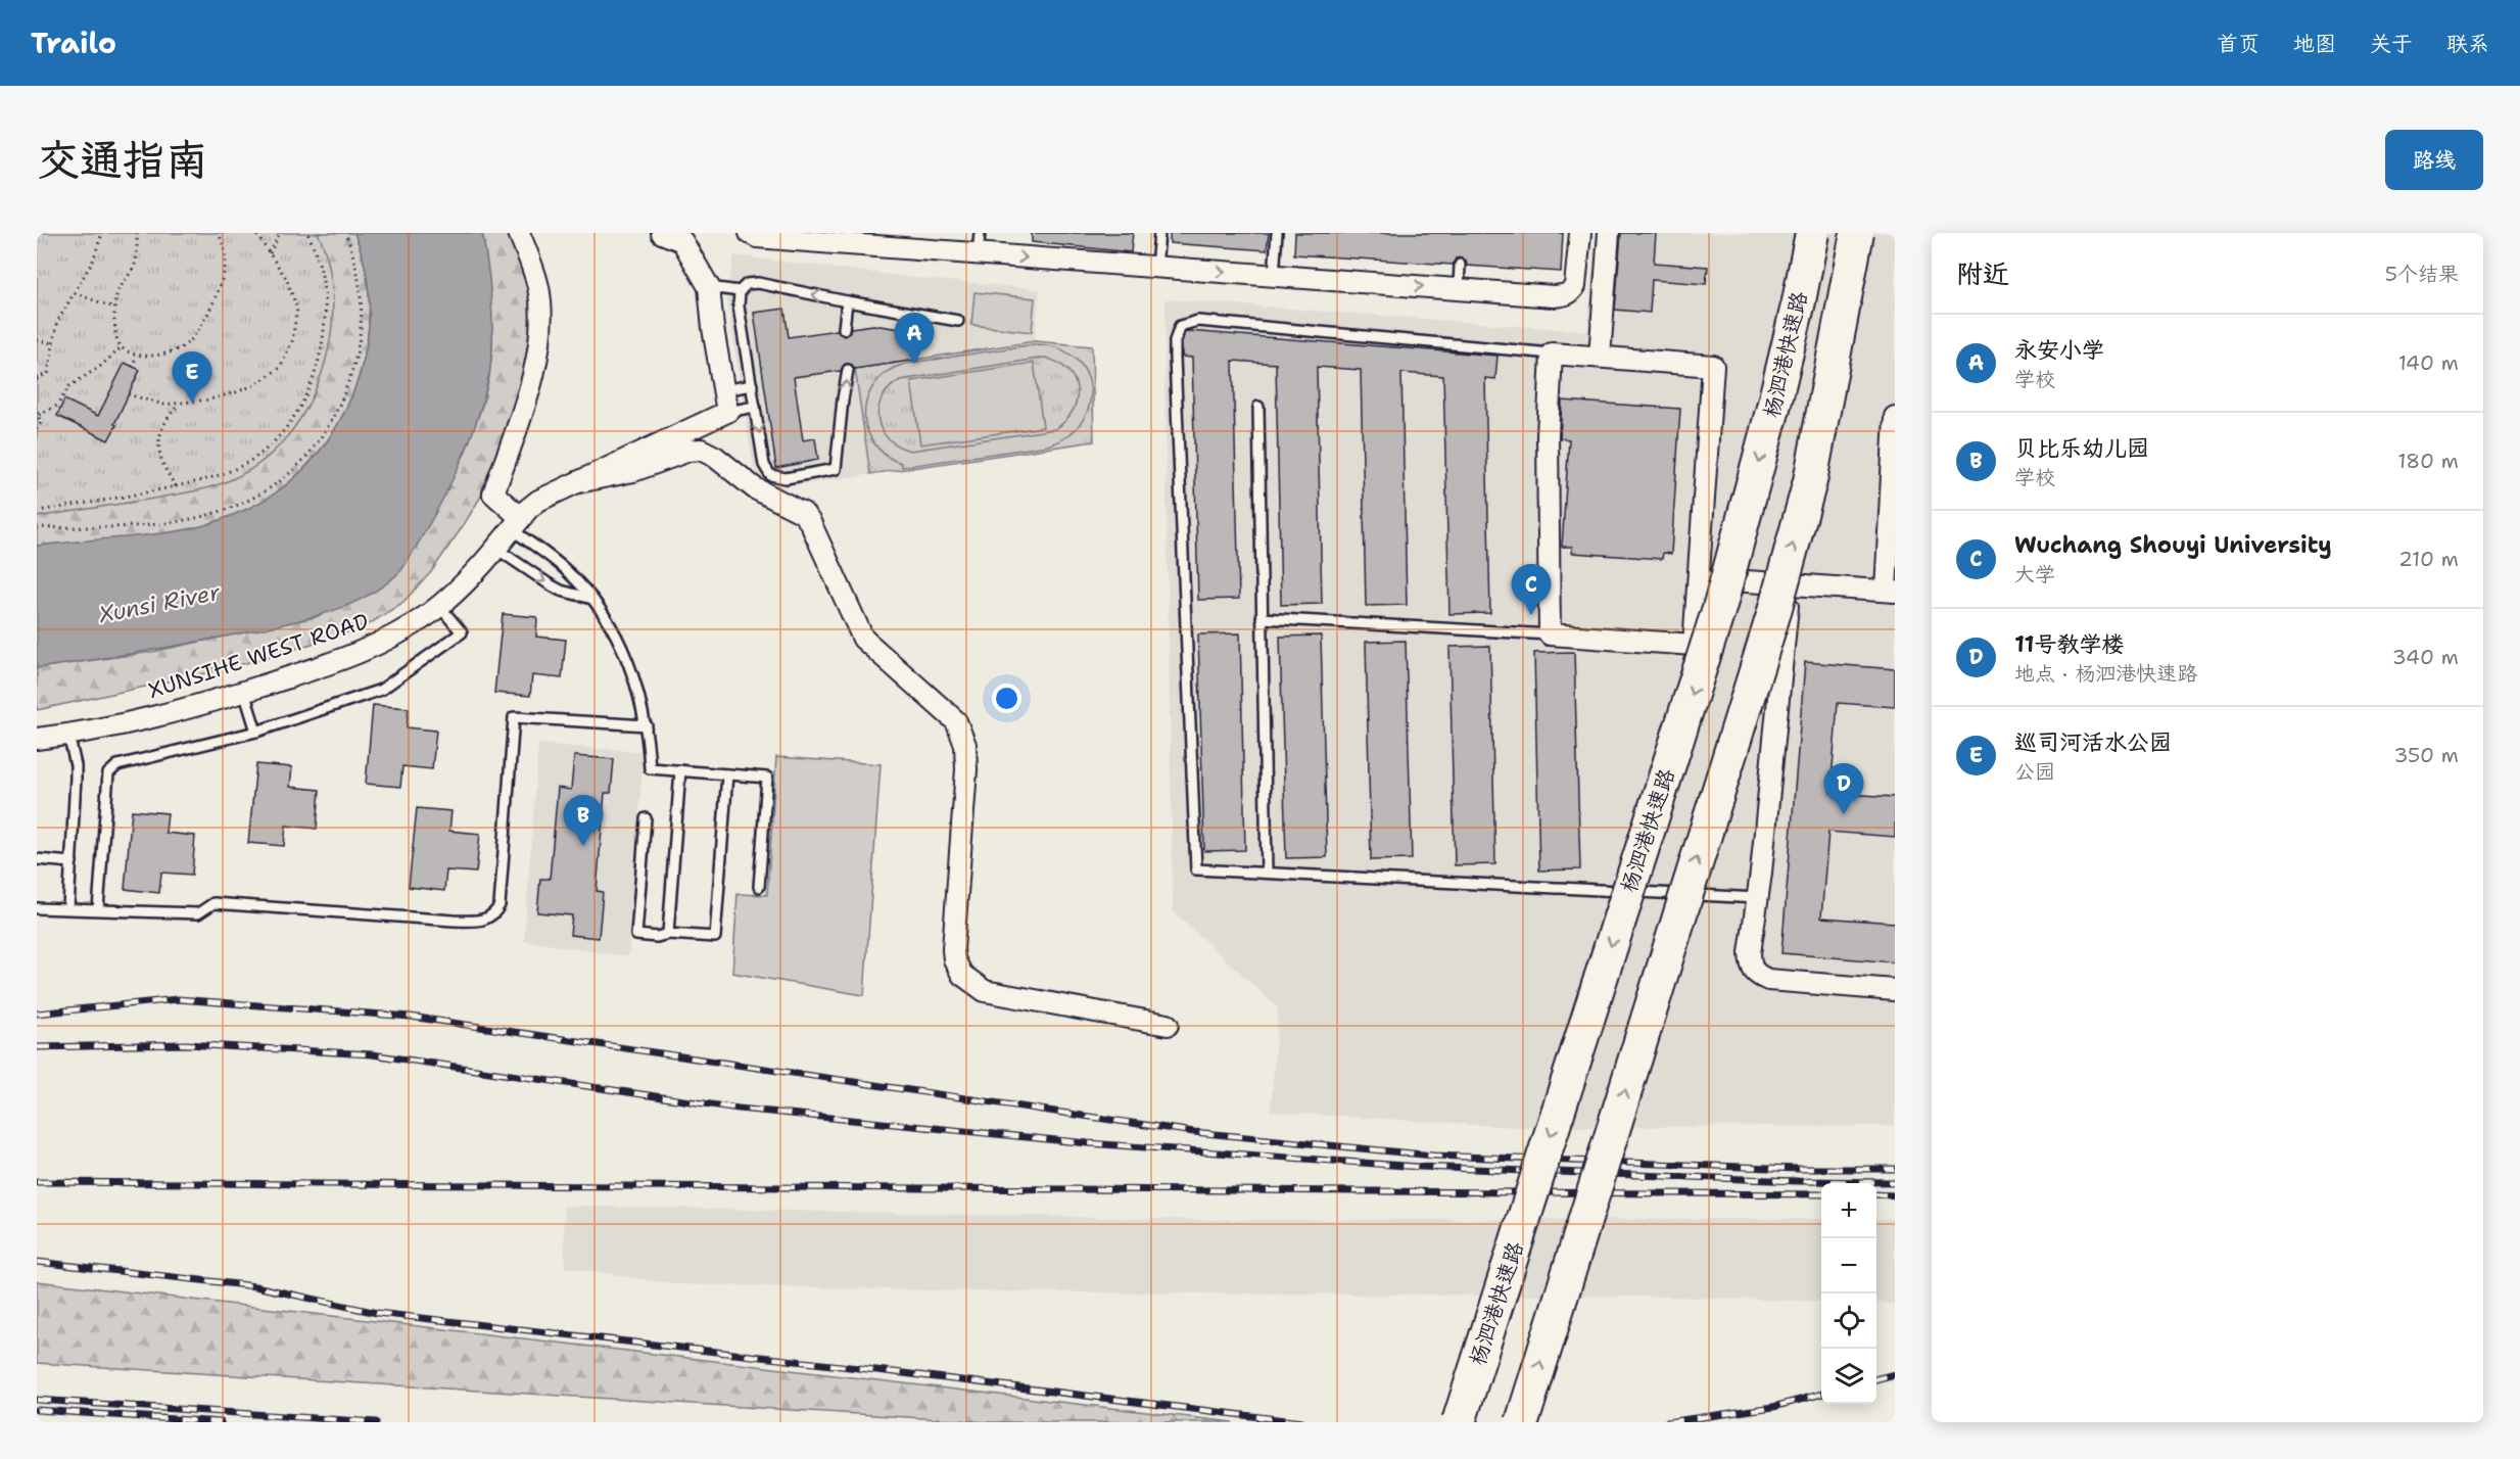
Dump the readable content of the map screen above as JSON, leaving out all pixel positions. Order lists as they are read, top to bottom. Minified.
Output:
{"streets":{"highway":["杨泗港快速路"],"street":["XUNSIHE WEST ROAD"]},"water":["Xunsi River"],"page":{"header":"Trailo","nav":["首页","地图","关于","联系"],"buttons":"路线","title":"交通指南","heading":["附近","5个结果"],"pins":["A","E","C","D","B"],"list":[{"mark":"A","name":"永安小学","note":"学校","value":"140 m"},{"mark":"B","name":"贝比乐幼儿园","note":"学校","value":"180 m"},{"mark":"C","name":"Wuchang Shouyi University","note":"大学","value":"210 m"},{"mark":"D","name":"11号教学楼","note":"地点 · 杨泗港快速路","value":"340 m"},{"mark":"E","name":"巡司河活水公园","note":"公园","value":"350 m"}],"map_buttons":["+","−"]}}
